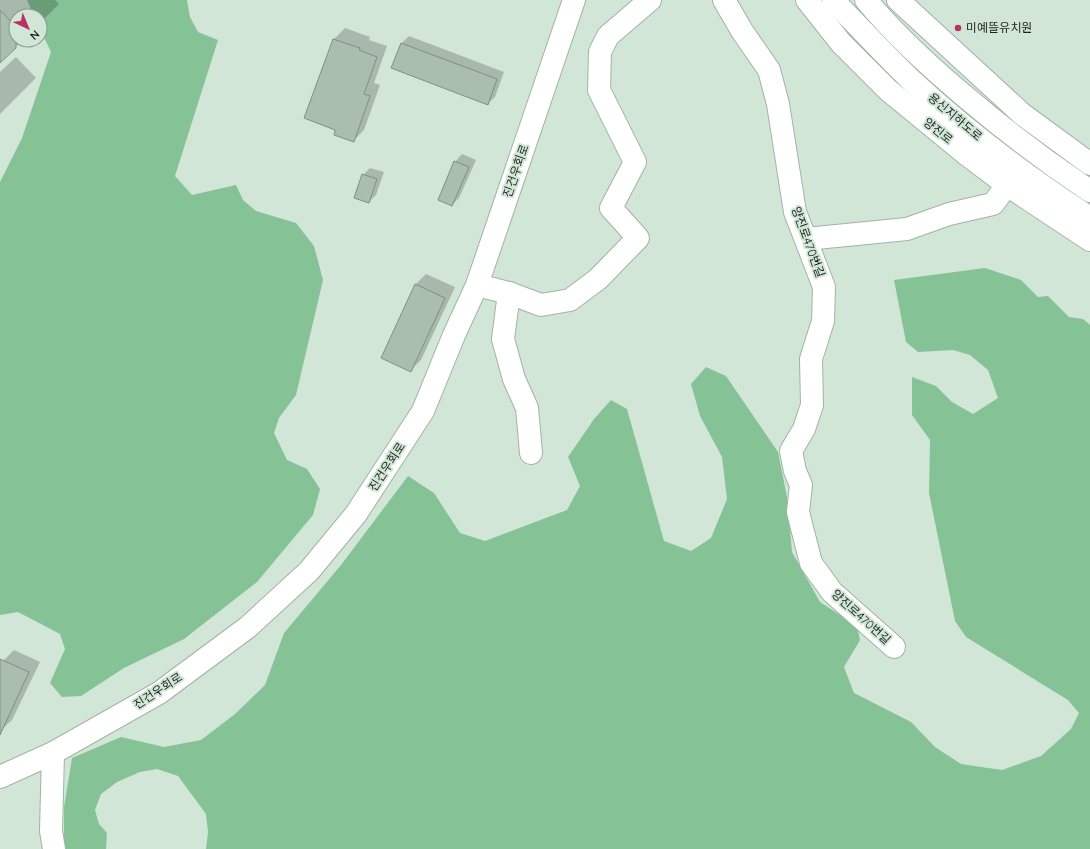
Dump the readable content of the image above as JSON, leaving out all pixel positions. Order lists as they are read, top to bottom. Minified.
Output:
{"streets":{"street":["용신지하도로","양진로","진건우회로","양진로470번길"]},"places":["미예뜰유치원"],"north":"bottom right"}
